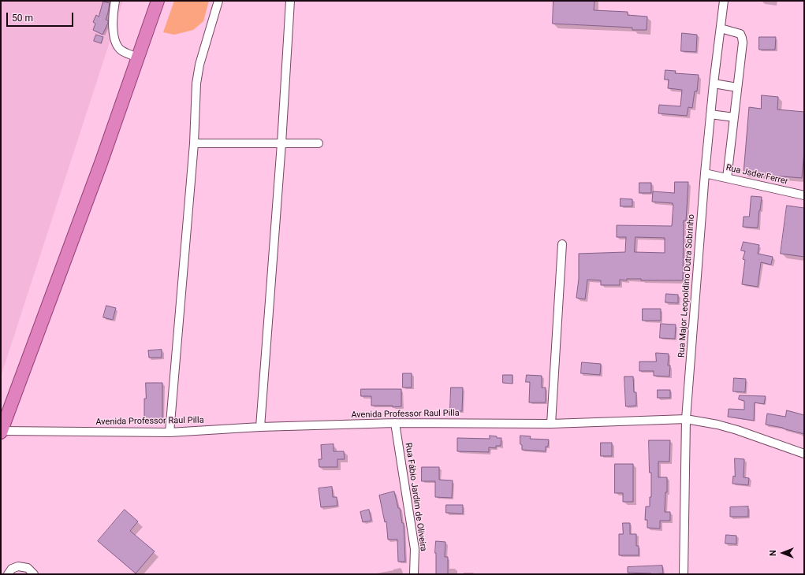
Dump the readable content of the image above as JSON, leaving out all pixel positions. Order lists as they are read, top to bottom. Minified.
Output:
{"streets":{"street":["Rua Jsder Ferrer","Rua Major Leopoldino Dutra Sobrinho","Avenida Professor Raul Pilla","Rua Fábio Jardim de Oliveira"]},"crossings":[["Rua Jsder Ferrer","Rua Major Leopoldino Dutra Sobrinho"],["Rua Major Leopoldino Dutra Sobrinho","Avenida Professor Raul Pilla"],["Avenida Professor Raul Pilla","Rua Fábio Jardim de Oliveira"]],"scale_bar":"50 m","north":"left"}
